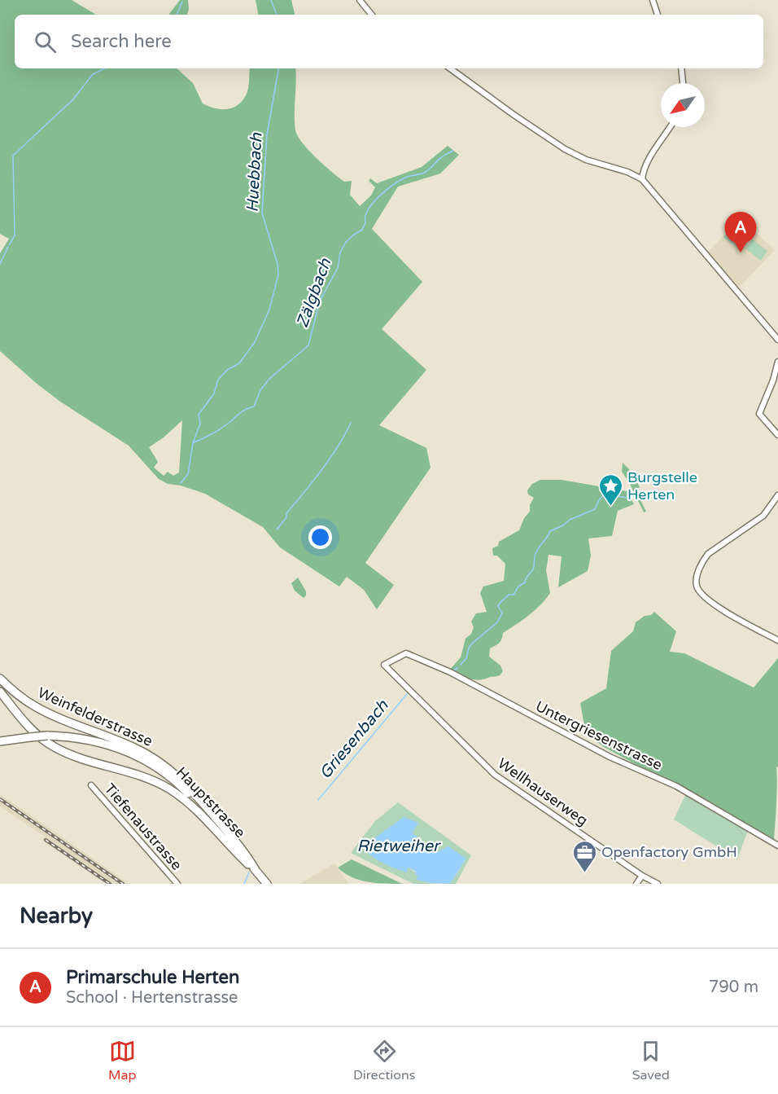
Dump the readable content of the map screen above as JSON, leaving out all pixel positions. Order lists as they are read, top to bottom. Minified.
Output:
{"streets":{"main road":["Weinfelderstrasse","Hauptstrasse"],"street":["Untergriesenstrasse","Wellhauserweg","Tiefenaustrasse"]},"crossings":[["Weinfelderstrasse","Hauptstrasse"],["Untergriesenstrasse","Wellhauserweg"]],"water":["Huebbach","Zälgbach","Griesenbach","Rietweiher"],"places":{"place":["Burgstelle Herten"],"office":["Openfactory GmbH"]},"north":"bottom left","page":{"search":"Search here","pins":"A","heading":"Nearby","list":[{"mark":"A","name":"Primarschule Herten","note":"School · Hertenstrasse","value":"790 m"}],"nav":["Map","Directions","Saved"]}}
